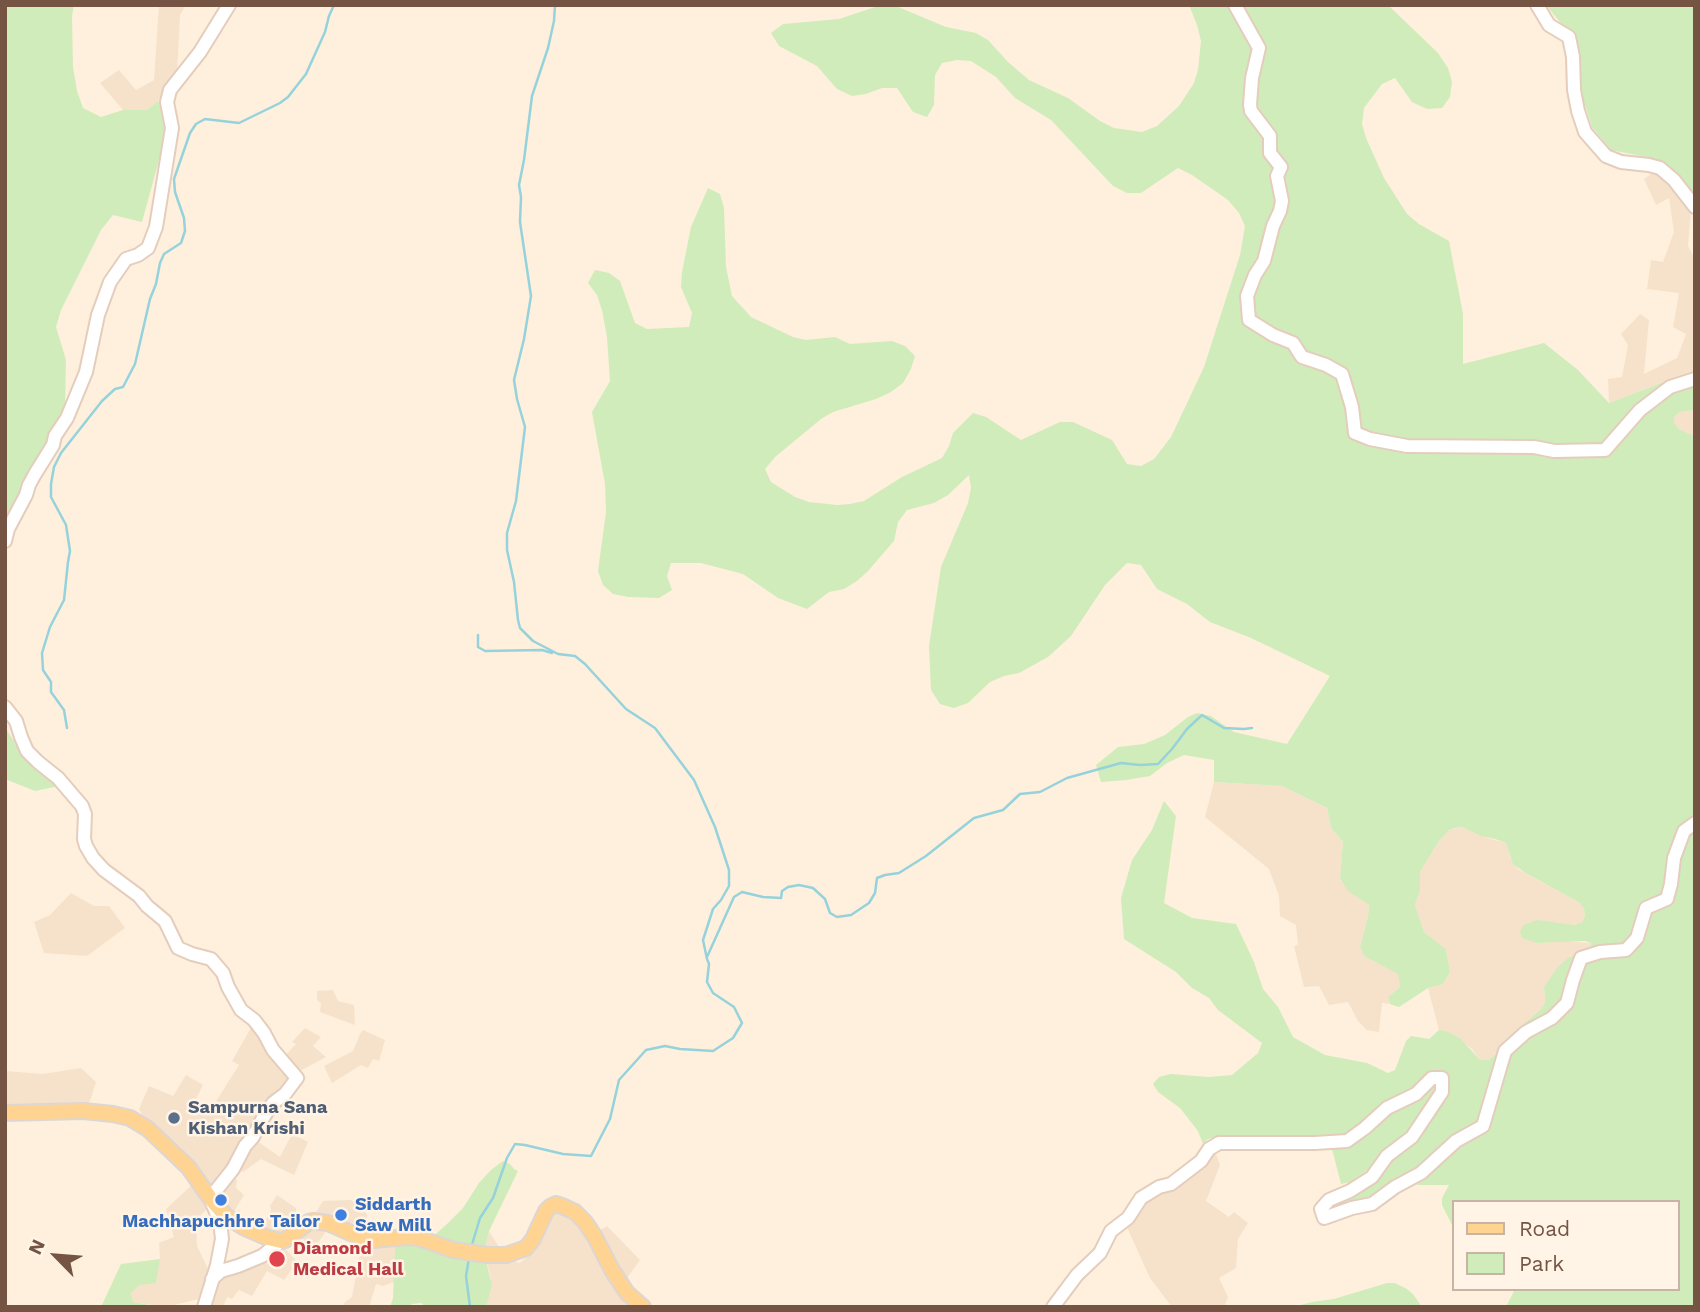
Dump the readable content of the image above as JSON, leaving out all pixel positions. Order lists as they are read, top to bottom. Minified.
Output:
{"places":["Sampurna Sana Kishan Krishi","Machhapuchhre Tailor","Siddarth Saw Mill","Diamond Medical Hall"],"legend":["Road","Park"],"north":"top left"}
